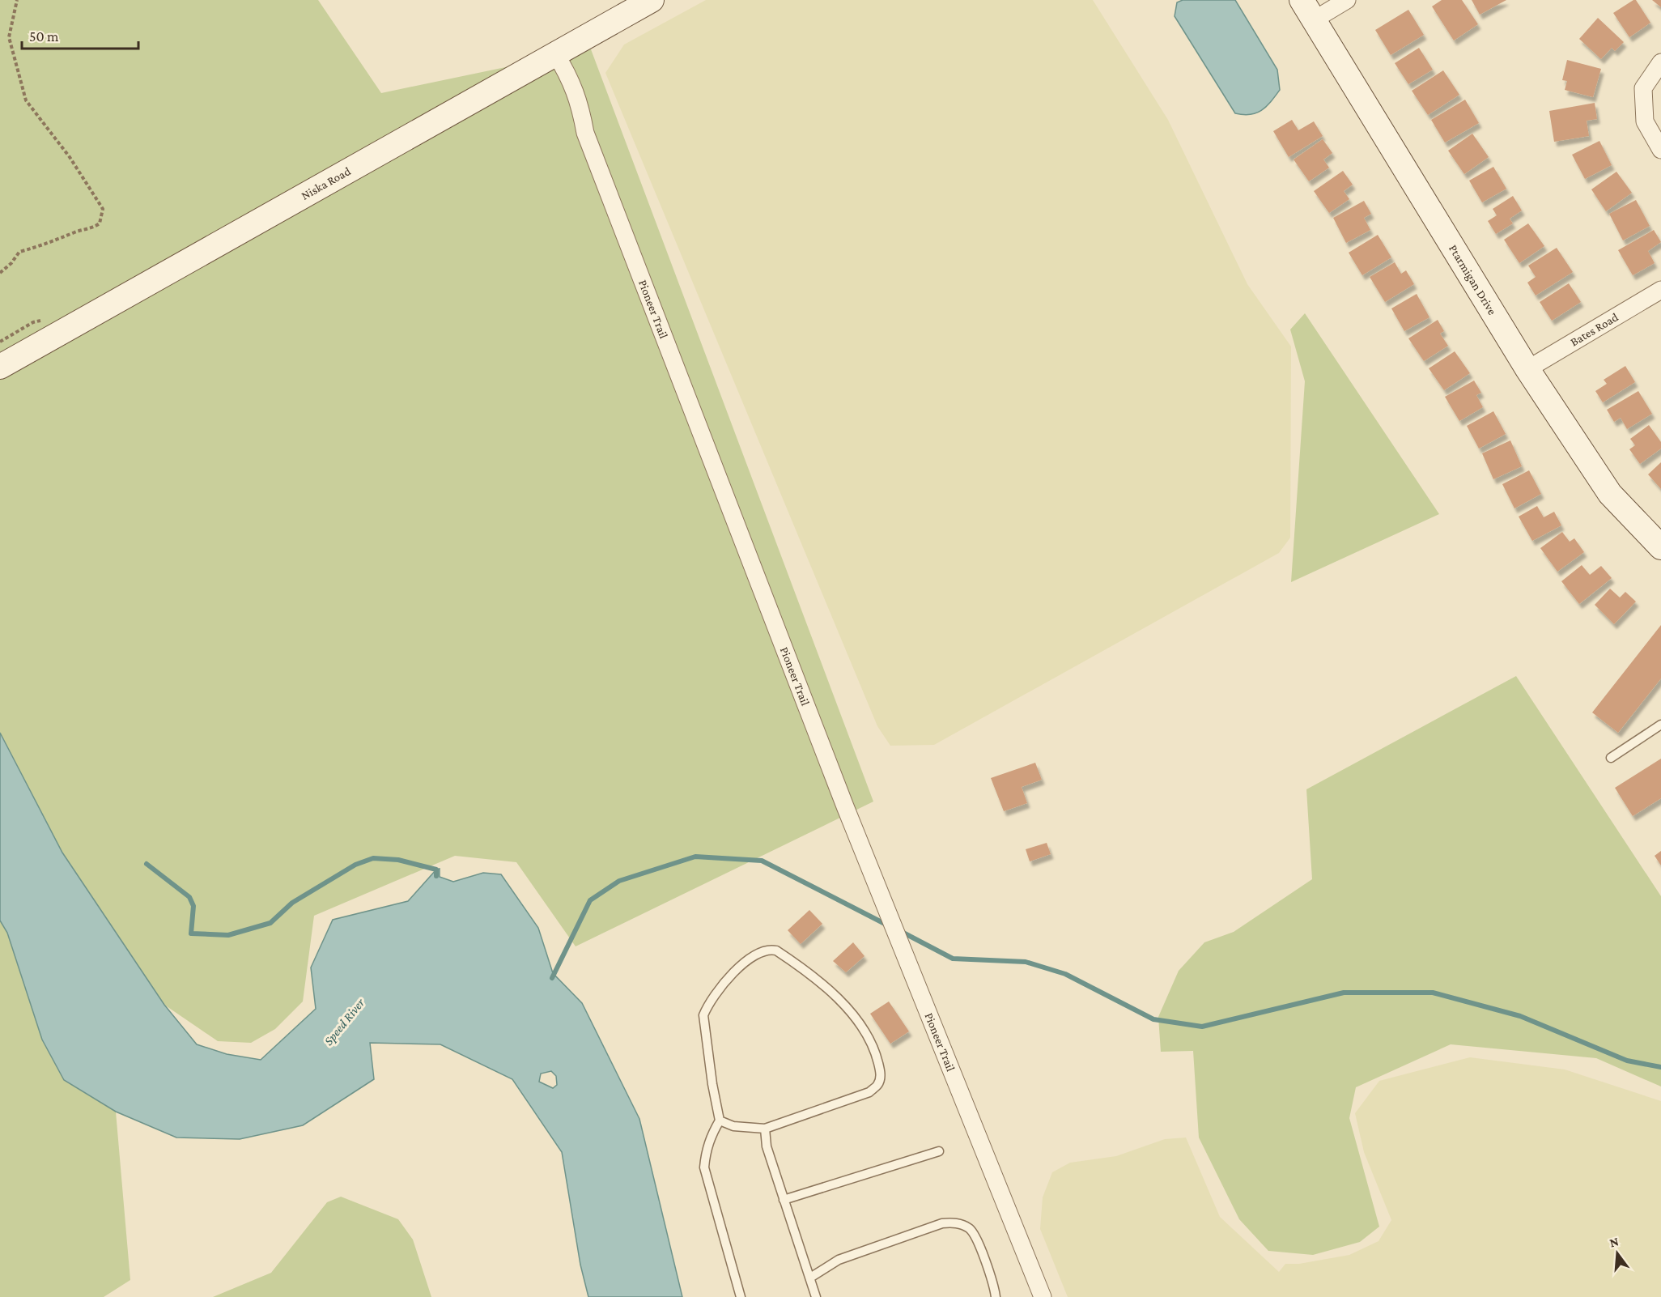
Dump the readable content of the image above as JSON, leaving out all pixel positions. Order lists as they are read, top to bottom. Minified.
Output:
{"streets":{"street":["Niska Road","Ptarmigan Drive","Pioneer Trail","Bates Road"]},"crossings":[["Niska Road","Pioneer Trail"],["Ptarmigan Drive","Bates Road"]],"water":["Speed River"],"scale_bar":"50 m","north":"top"}
